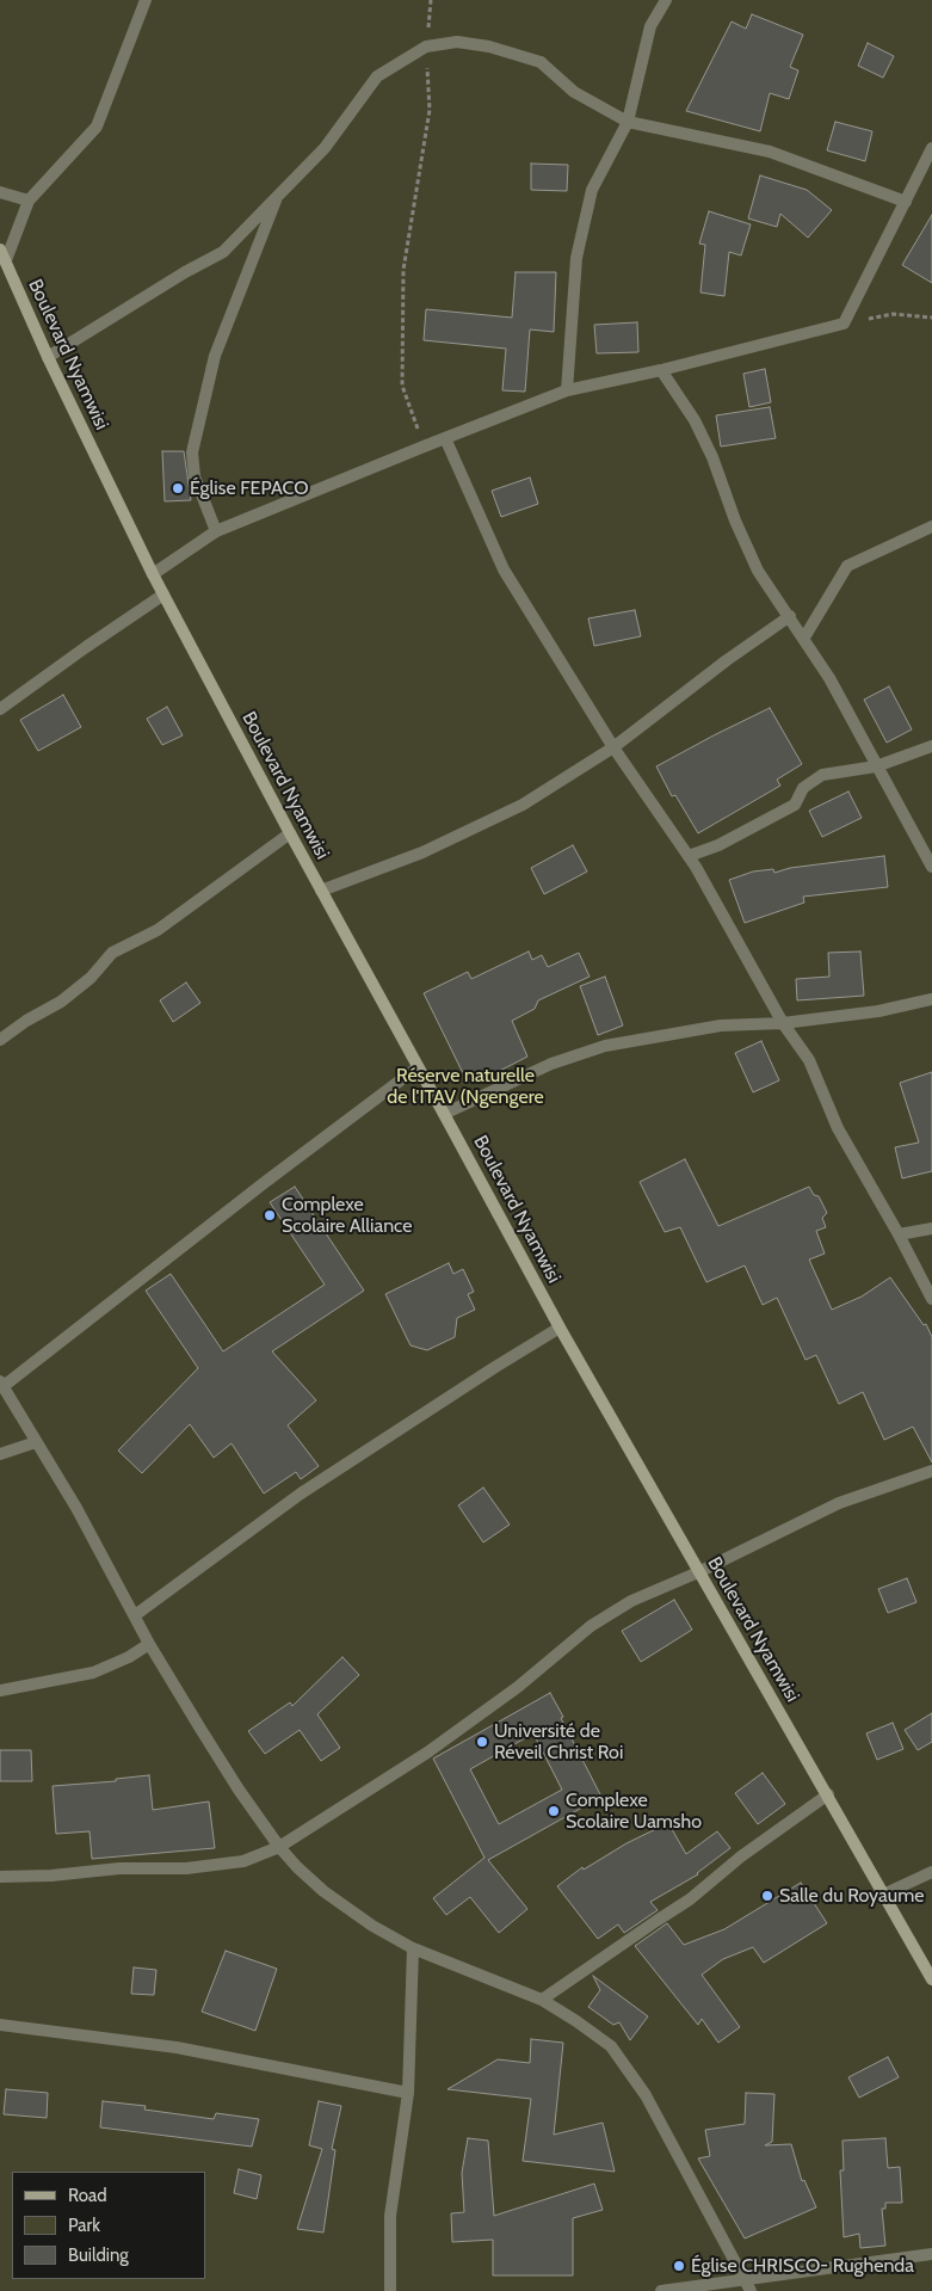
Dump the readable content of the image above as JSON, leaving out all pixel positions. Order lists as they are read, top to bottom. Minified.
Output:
{"streets":{"main road":["Boulevard Nyamwisi"]},"parks":["Réserve naturelle de l'ITAV (Ngengere"],"places":["Église FEPACO","Complexe Scolaire Alliance","Université de Réveil Christ Roi","Complexe Scolaire Uamsho","Salle du Royaume","Église CHRISCO- Rughenda"],"legend":["Road","Park","Building"]}
